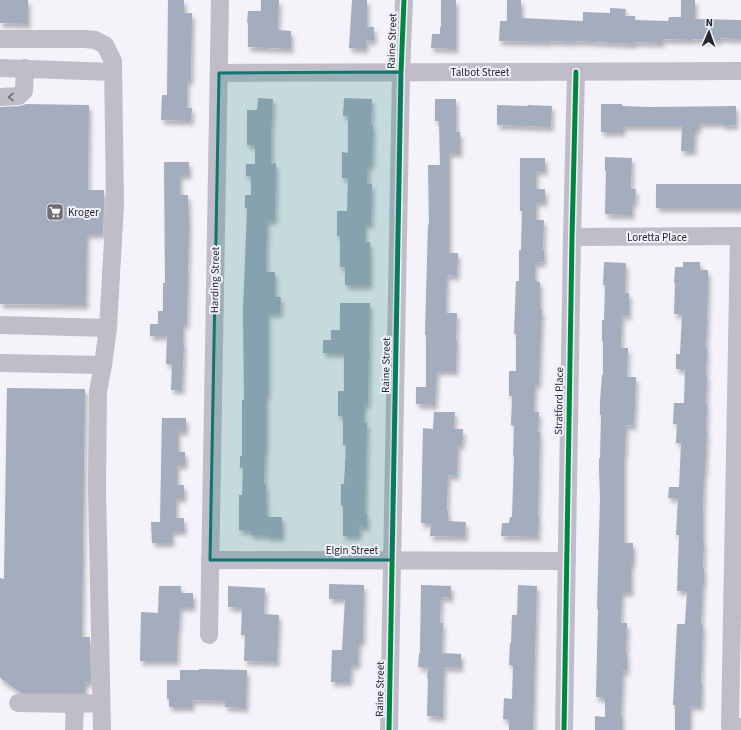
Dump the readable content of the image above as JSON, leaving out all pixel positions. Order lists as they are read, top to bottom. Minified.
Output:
{"streets":{"street":["Raine Street","Talbot Street","Loretta Place","Harding Street","Stratford Place","Elgin Street"]},"crossings":[["Raine Street","Talbot Street"],["Raine Street","Elgin Street"],["Talbot Street","Harding Street"],["Talbot Street","Stratford Place"],["Loretta Place","Stratford Place"],["Harding Street","Elgin Street"],["Stratford Place","Elgin Street"]],"places":{"supermarket":["Kroger"]},"north":"top"}
